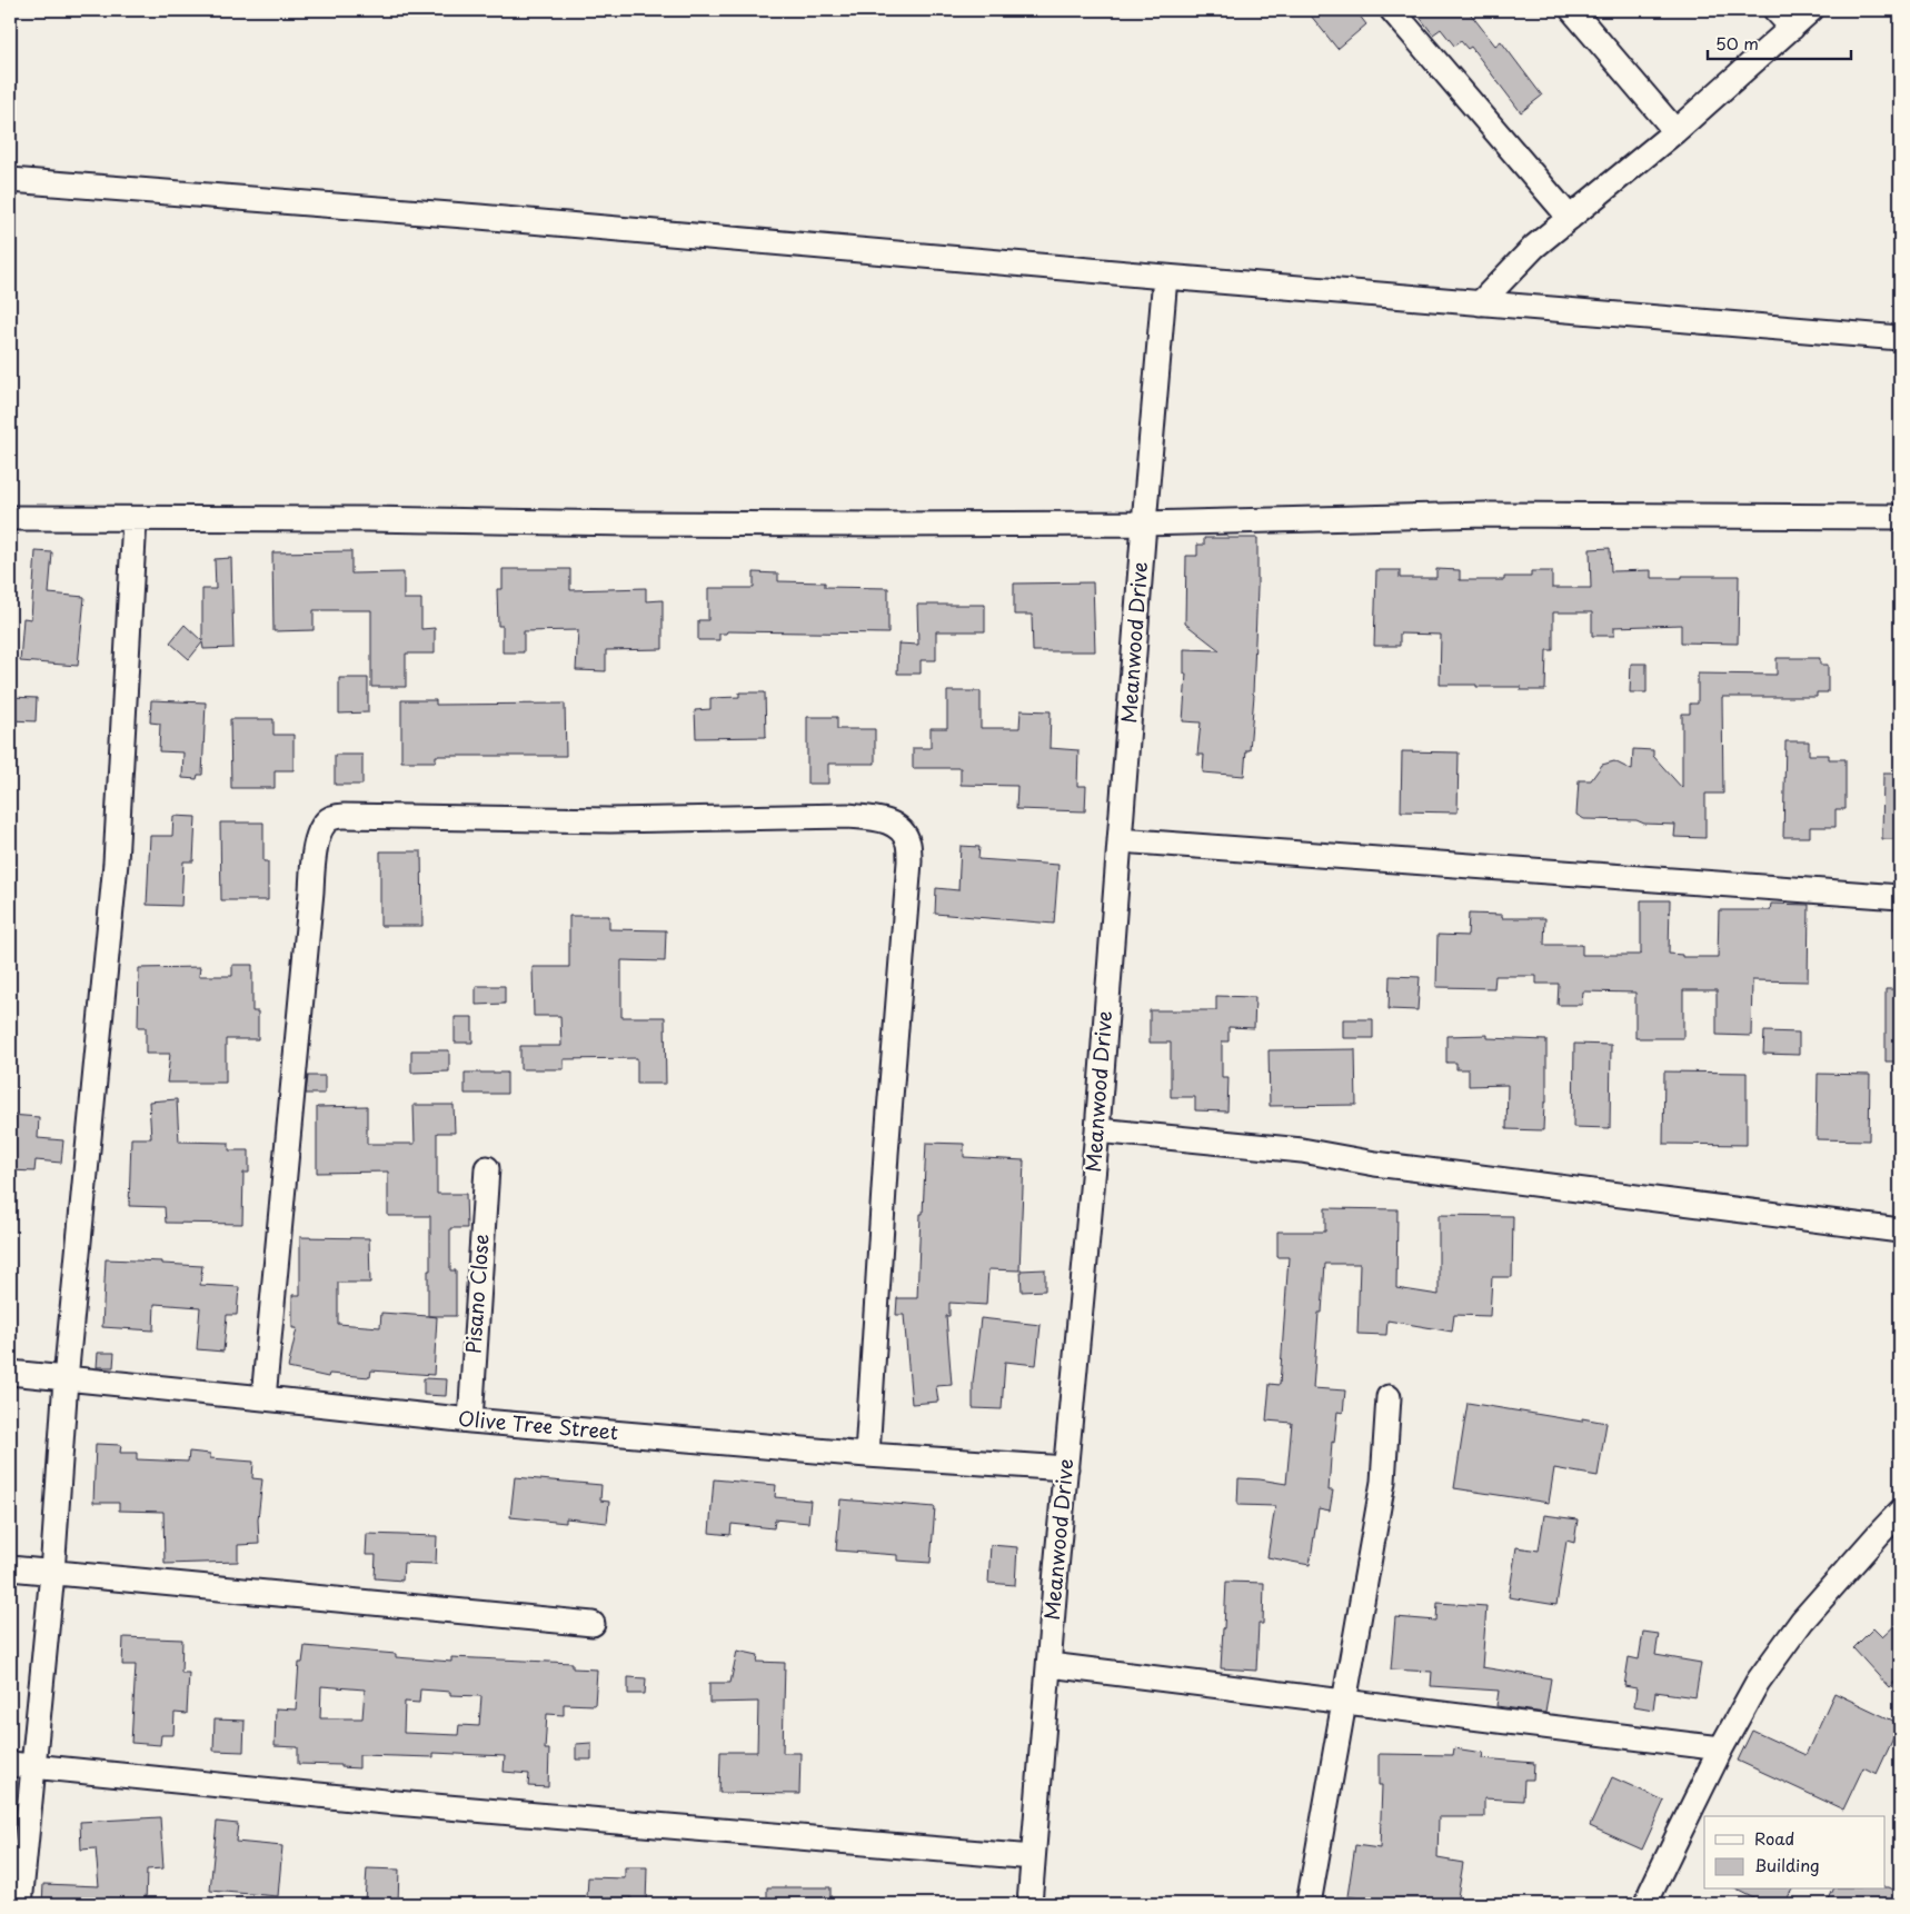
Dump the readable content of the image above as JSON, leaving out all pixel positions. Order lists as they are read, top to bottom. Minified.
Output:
{"streets":{"street":["Meanwood Drive","Pisano Close","Olive Tree Street"]},"crossings":[["Meanwood Drive","Olive Tree Street"],["Pisano Close","Olive Tree Street"]],"legend":["Road","Building"],"scale_bar":"50 m"}
